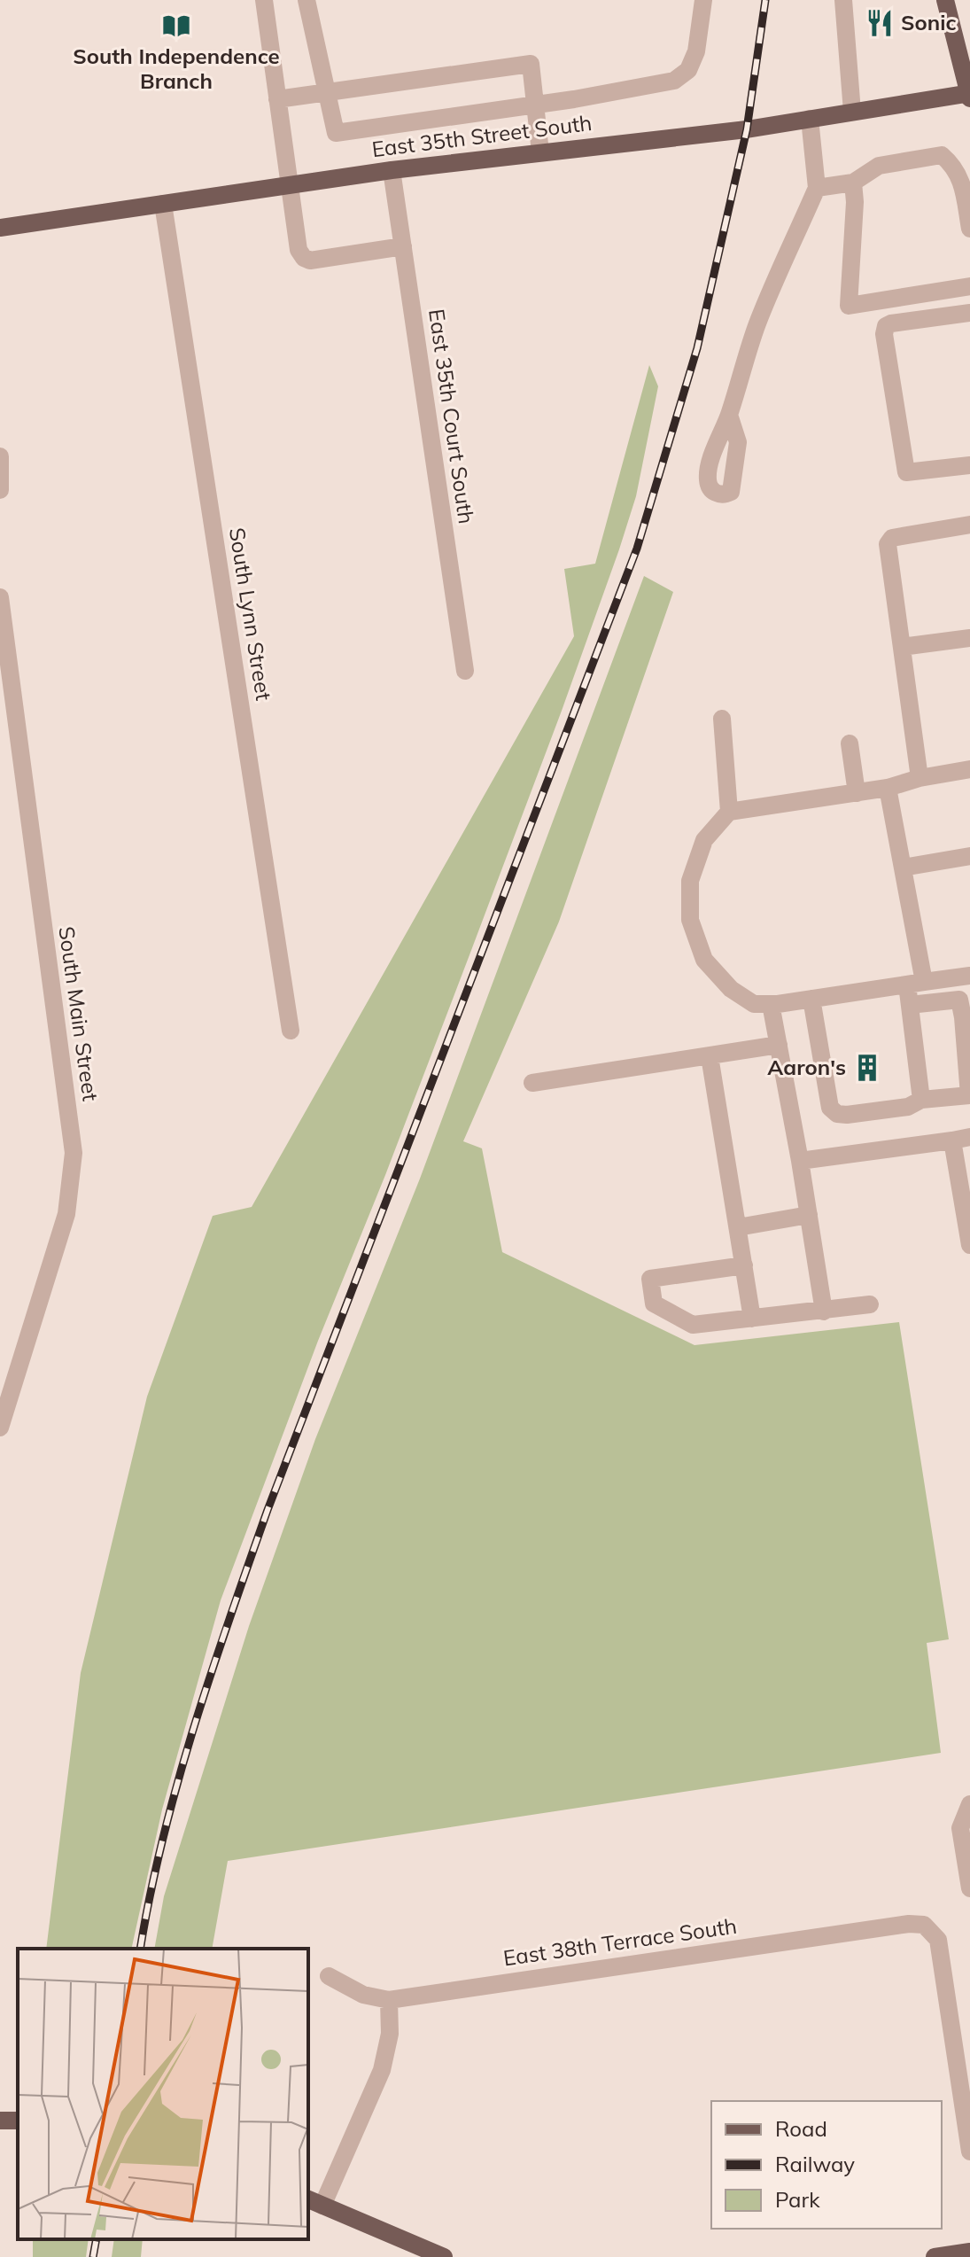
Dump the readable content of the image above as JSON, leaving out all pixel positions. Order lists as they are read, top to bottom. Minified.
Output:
{"streets":{"main road":["East 35th Street South"],"street":["East 35th Court South","South Lynn Street","South Main Street","East 38th Terrace South"]},"crossings":[["East 35th Street South","East 35th Court South"],["East 35th Street South","South Lynn Street"]],"places":{"restaurant":["Sonic"],"library":["South Independence Branch"],"building":["Aaron's"]},"legend":["Road","Railway","Park"]}
